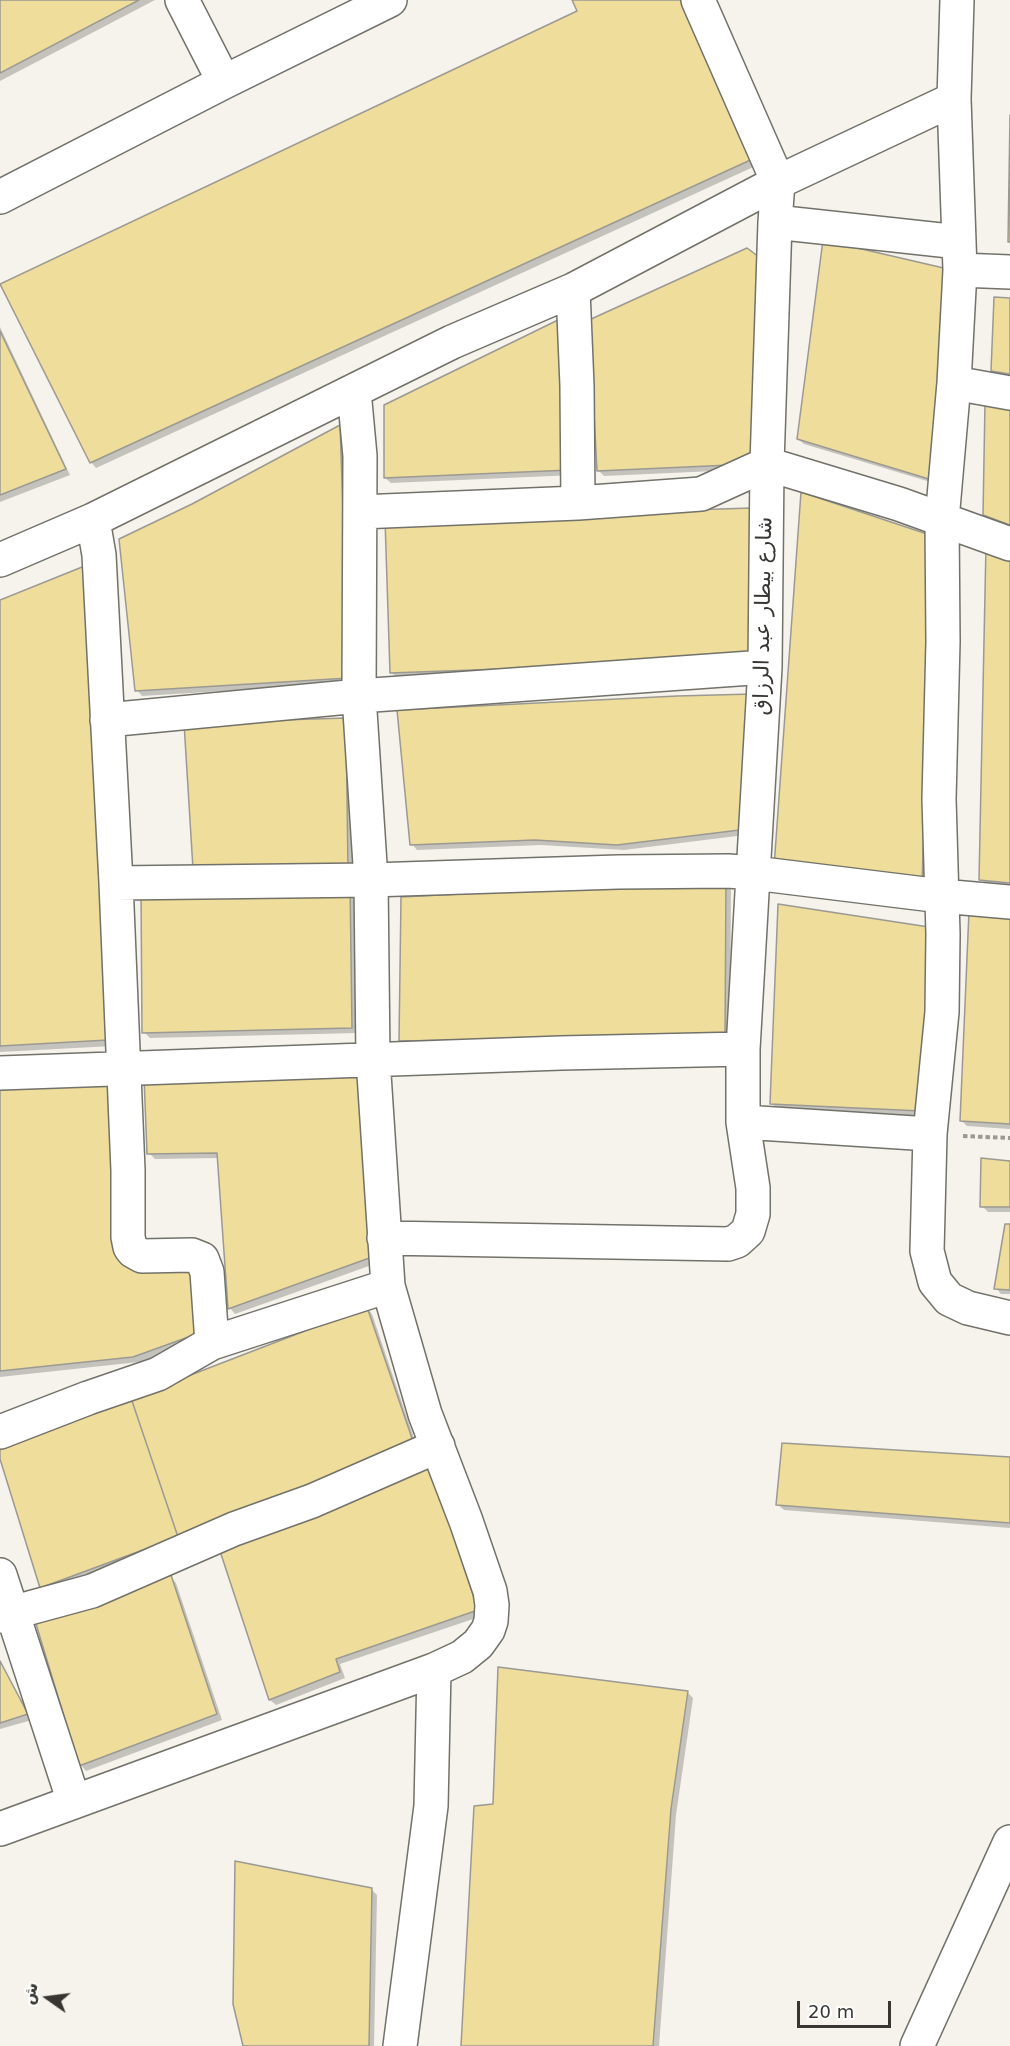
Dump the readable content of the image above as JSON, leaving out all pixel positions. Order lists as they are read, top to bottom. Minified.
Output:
{"streets":{"street":["شارع بيطار عبد الرزاق"]},"scale_bar":"20 m","north":"left"}
